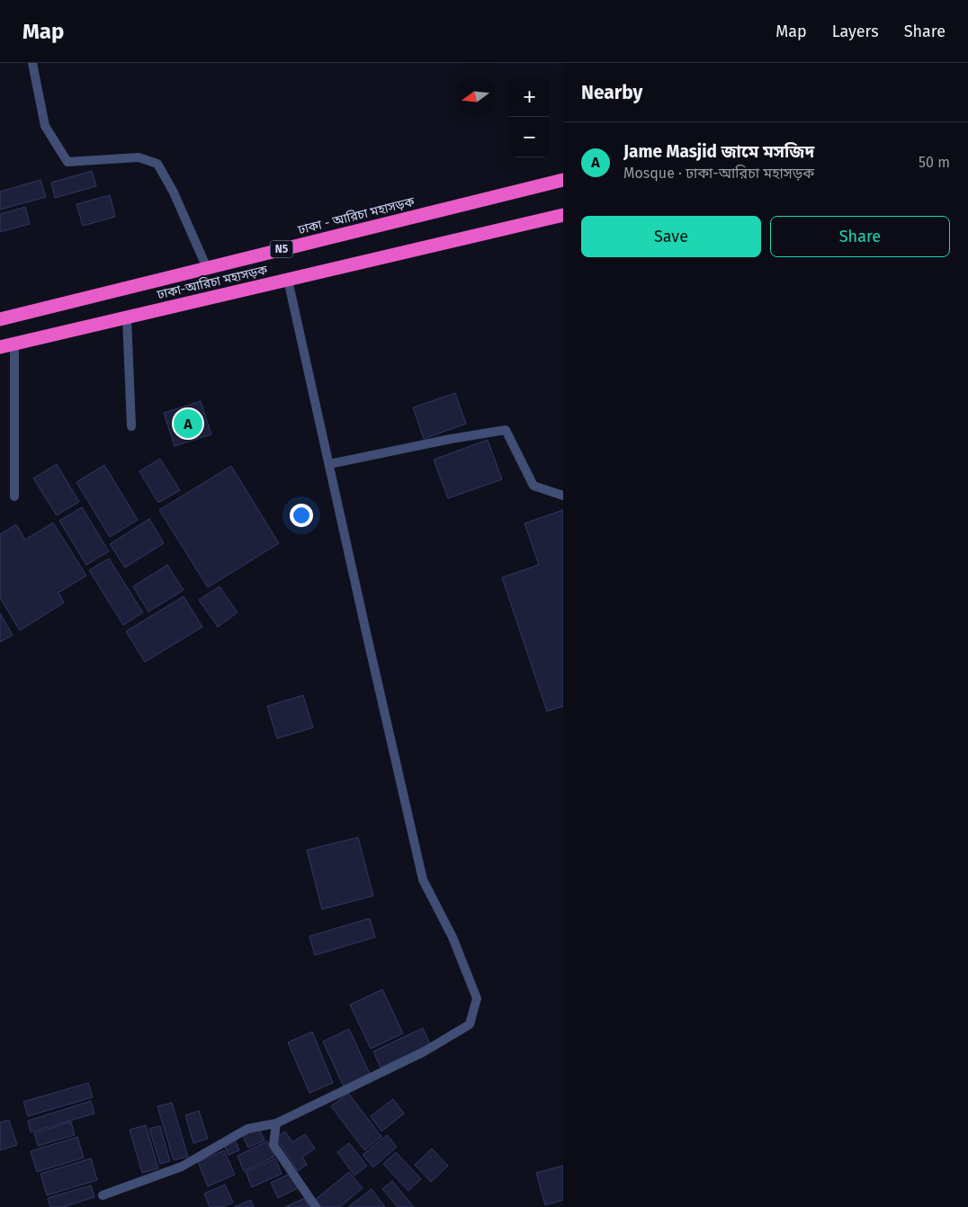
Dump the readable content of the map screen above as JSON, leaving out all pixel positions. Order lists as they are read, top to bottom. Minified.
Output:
{"streets":{"highway":["ঢাকা - আরিচা মহাসড়ক","N5","ঢাকা-আরিচা মহাসড়ক"]},"north":"left","page":{"header":"Map","nav":["Map","Layers","Share"],"heading":"Nearby","map_buttons":["+","−"],"list":[{"mark":"A","name":"Jame Masjid জামে মসজিদ","note":"Mosque · ঢাকা-আরিচা মহাসড়ক","value":"50 m"}],"buttons":["Save","Share"],"pins":"A"}}
